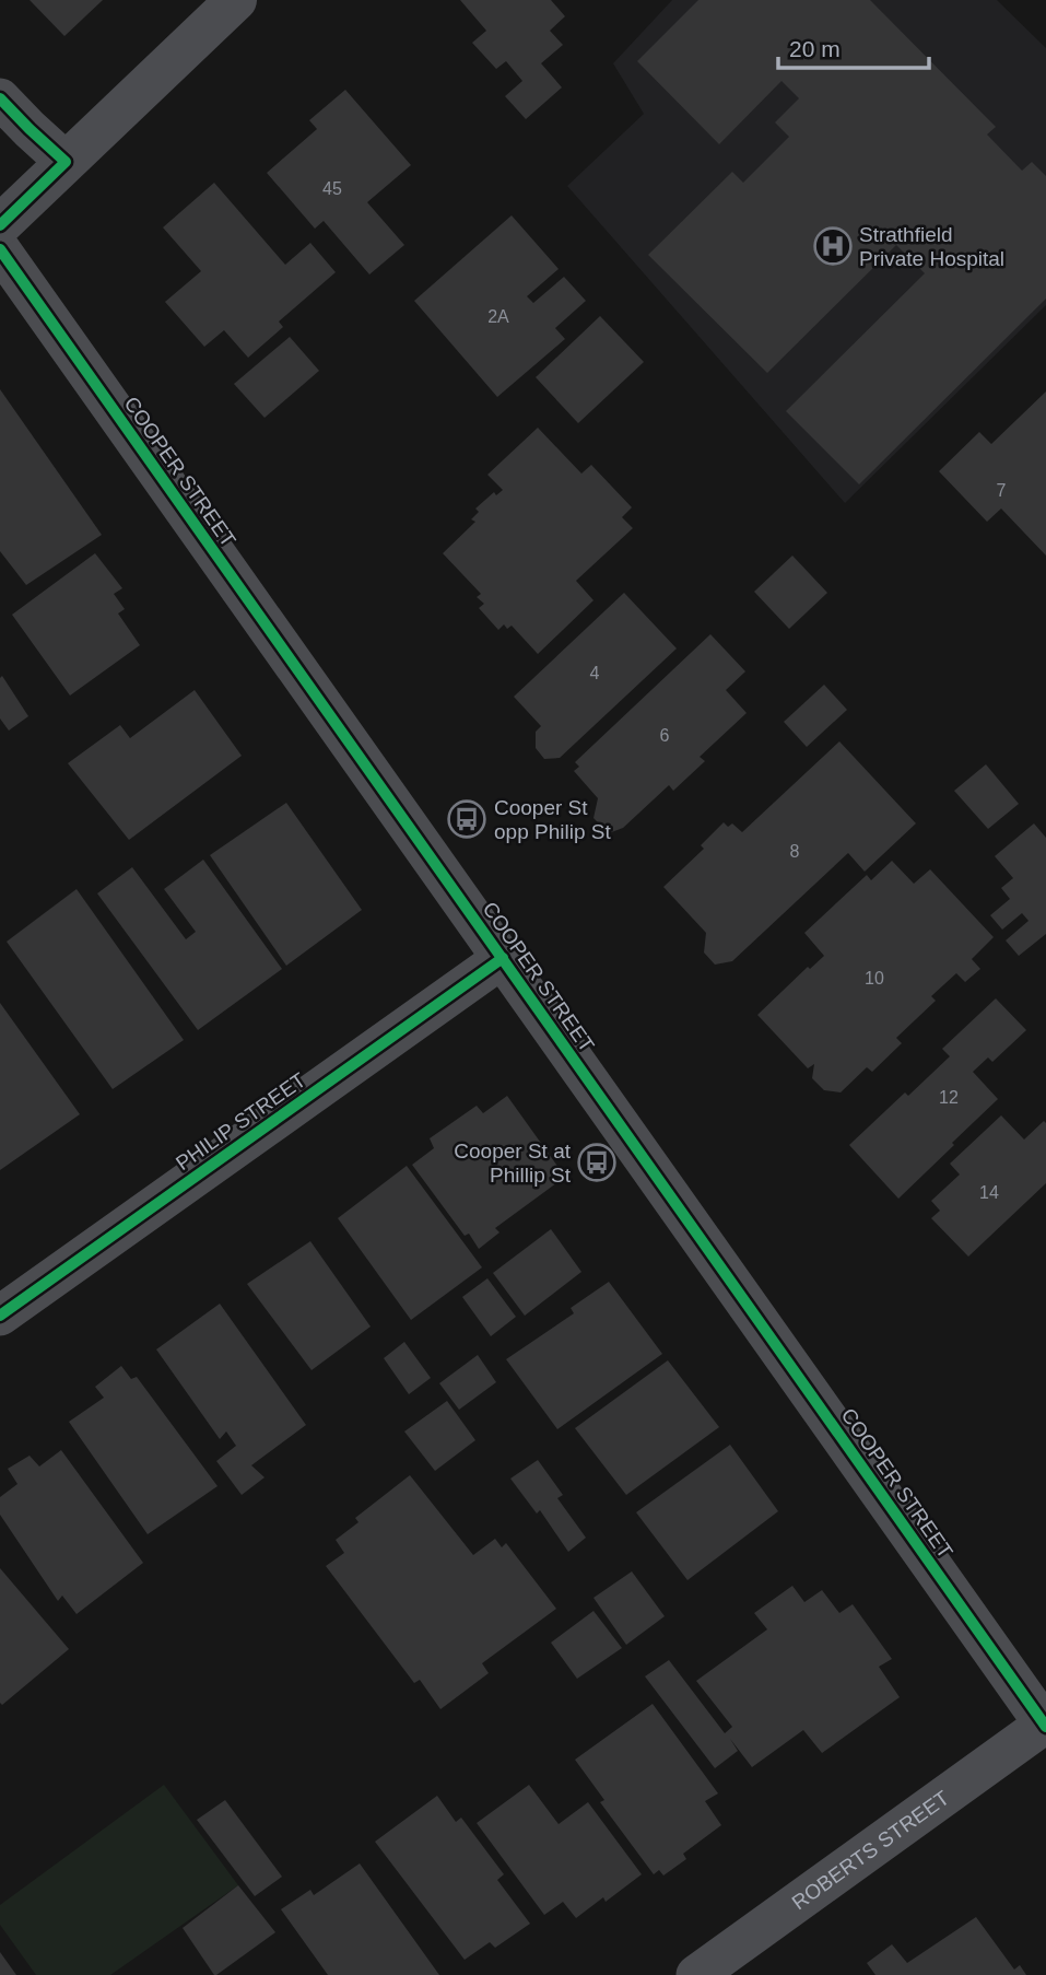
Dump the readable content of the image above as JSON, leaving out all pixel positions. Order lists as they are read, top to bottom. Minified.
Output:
{"streets":{"street":["COOPER STREET","PHILIP STREET","ROBERTS STREET"]},"crossings":[["COOPER STREET","PHILIP STREET"],["COOPER STREET","ROBERTS STREET"]],"places":{"hospital":["Strathfield Private Hospital"],"bus stop":["Cooper St opp Philip St","Cooper St at Phillip St"]},"house_numbers":["45","2A","7","4","6","8","10","12","14"],"scale_bar":"20 m"}
